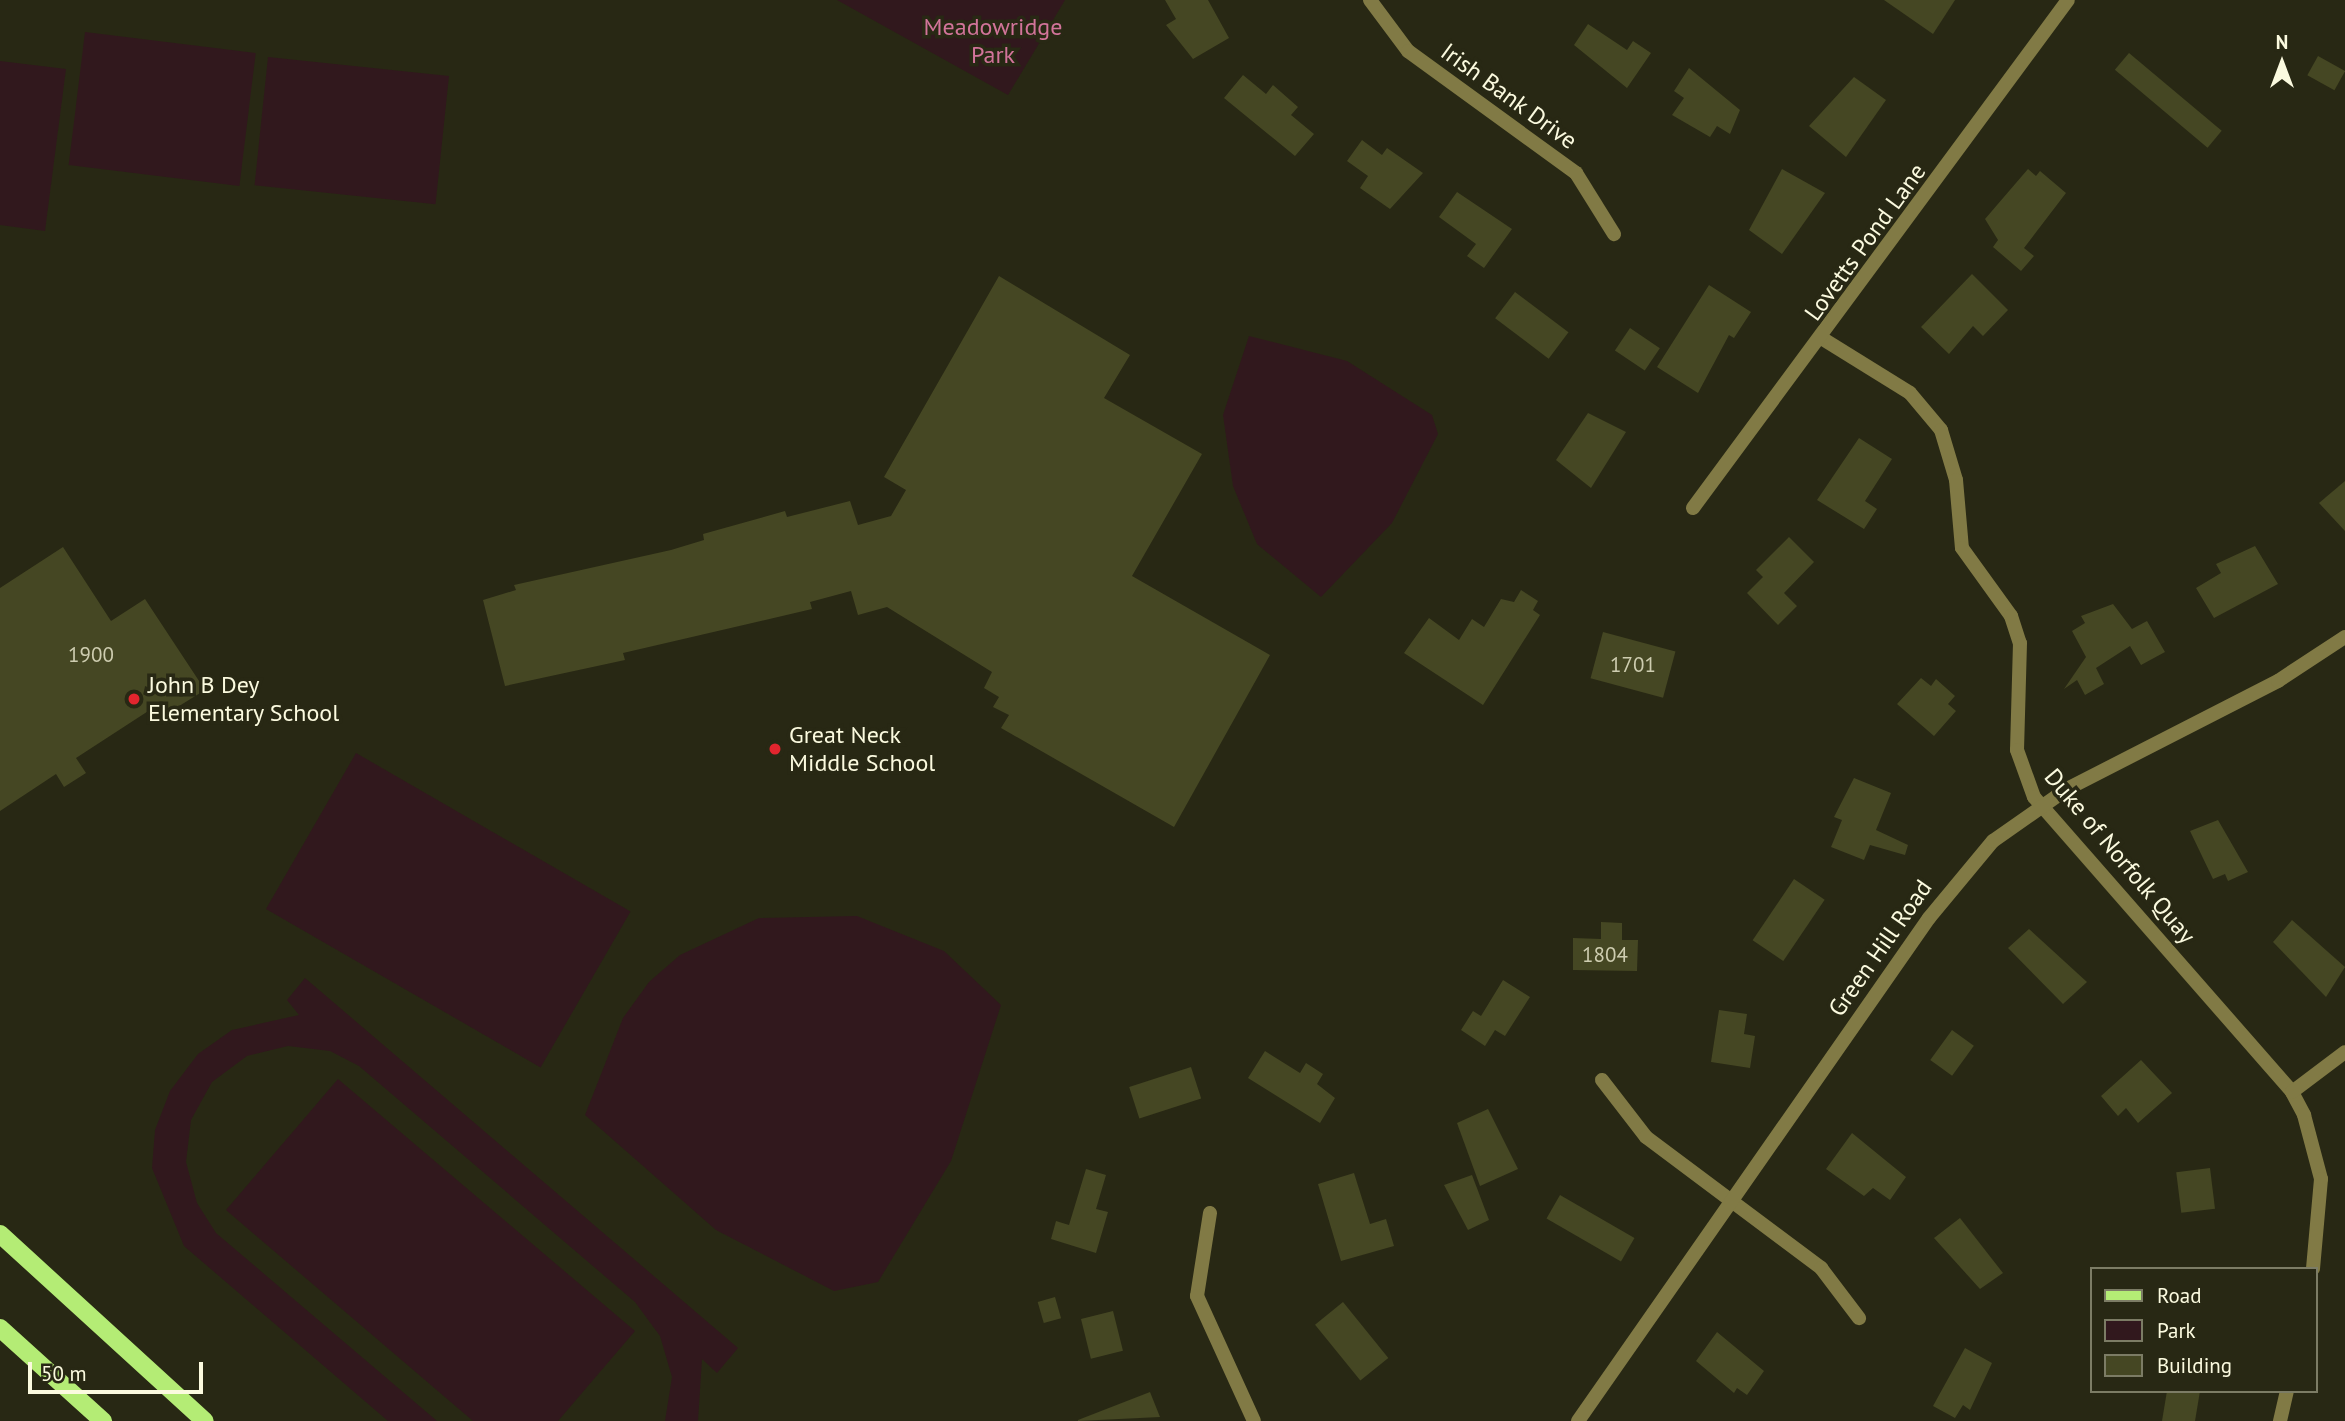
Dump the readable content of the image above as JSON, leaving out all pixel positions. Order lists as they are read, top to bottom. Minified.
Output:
{"streets":{"street":["Irish Bank Drive","Lovetts Pond Lane","Duke of Norfolk Quay","Green Hill Road"]},"crossings":[["Lovetts Pond Lane","Duke of Norfolk Quay"],["Duke of Norfolk Quay","Green Hill Road"]],"parks":["Meadowridge Park"],"places":["John B Dey Elementary School","Great Neck Middle School"],"house_numbers":["1900","1701","1804"],"legend":["Road","Park","Building"],"scale_bar":"50 m","north":"top"}
